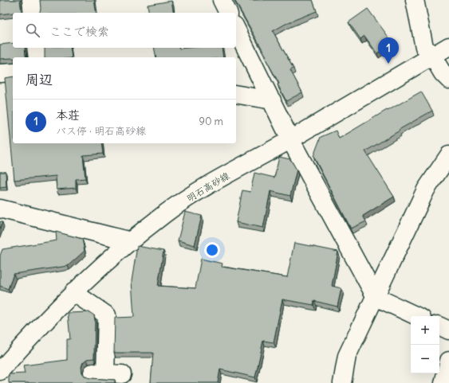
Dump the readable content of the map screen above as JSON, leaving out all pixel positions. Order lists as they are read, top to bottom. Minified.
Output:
{"streets":{"street":["明石高砂線"]},"page":{"search":"ここで検索","pins":"1","heading":"周辺","list":[{"mark":"1","name":"本荘","note":"バス停 · 明石高砂線","value":"90 m"}],"map_buttons":["+","−"]}}
